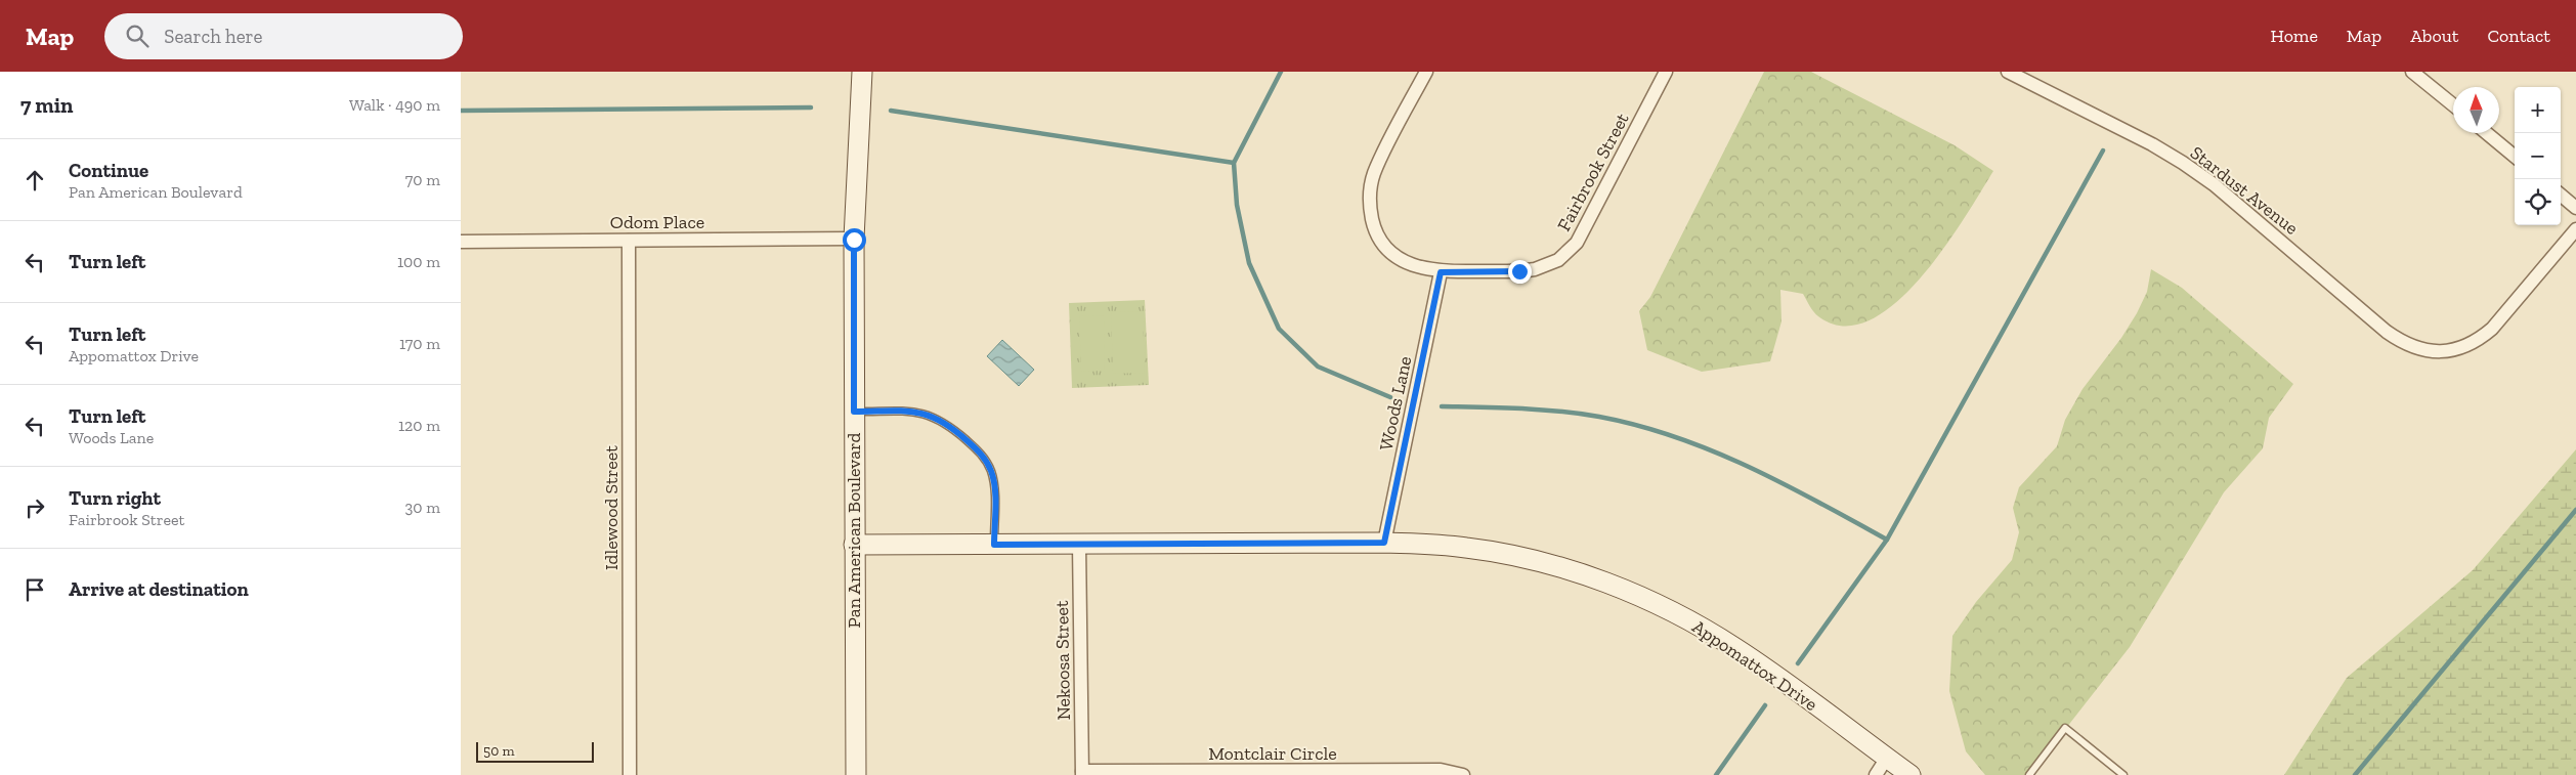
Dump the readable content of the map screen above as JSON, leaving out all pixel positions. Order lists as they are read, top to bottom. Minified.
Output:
{"streets":{"street":["Fairbrook Street","Stardust Avenue","Odom Place","Woods Lane","Idlewood Street","Pan American Boulevard","Nekoosa Street","Appomattox Drive","Montclair Circle"]},"crossings":[["Fairbrook Street","Woods Lane"],["Odom Place","Idlewood Street"],["Odom Place","Pan American Boulevard"],["Woods Lane","Appomattox Drive"],["Pan American Boulevard","Appomattox Drive"],["Nekoosa Street","Appomattox Drive"],["Nekoosa Street","Montclair Circle"]],"scale_bar":"50 m","north":"top","page":{"header":"Map","search":"Search here","nav":["Home","Map","About","Contact"],"heading":["7 min","Walk · 490 m"],"map_buttons":["+","−"],"list":[["Continue","Pan American Boulevard","70 m"],["Turn left","100 m"],["Turn left","Appomattox Drive","170 m"],["Turn left","Woods Lane","120 m"],["Turn right","Fairbrook Street","30 m"],"Arrive at destination"],"scale":"50 m"}}
